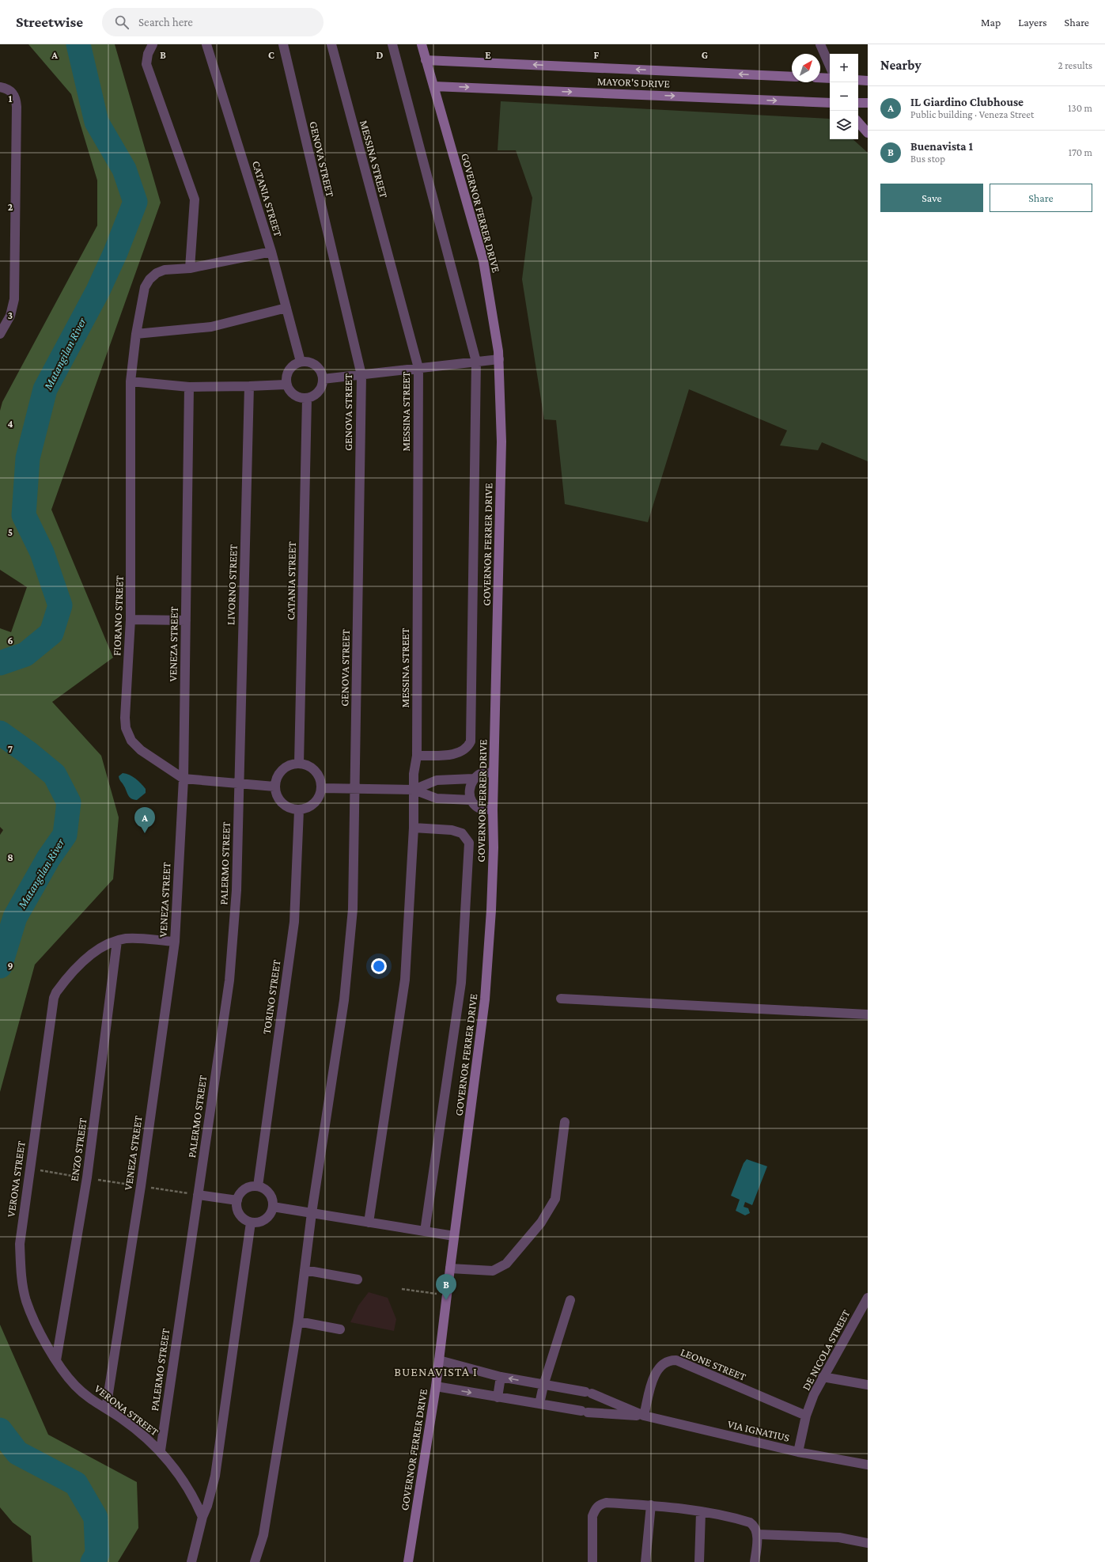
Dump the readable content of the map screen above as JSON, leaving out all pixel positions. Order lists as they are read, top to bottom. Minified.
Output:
{"streets":{"main road":["MAYOR'S DRIVE","GOVERNOR FERRER DRIVE"],"street":["GENOVA STREET","MESSINA STREET","CATANIA STREET","LIVORNO STREET","FIORANO STREET","VENEZA STREET","PALERMO STREET","TORINO STREET","ENZO STREET","VERONA STREET","DE NICOLA STREET","LEONE STREET","VIA IGNATIUS"]},"crossings":[["MAYOR'S DRIVE","GOVERNOR FERRER DRIVE"],["CATANIA STREET","FIORANO STREET"],["CATANIA STREET","TORINO STREET"],["GOVERNOR FERRER DRIVE","VIA IGNATIUS"],["LIVORNO STREET","FIORANO STREET"],["LIVORNO STREET","PALERMO STREET"],["FIORANO STREET","VENEZA STREET"],["FIORANO STREET","PALERMO STREET"],["FIORANO STREET","TORINO STREET"],["VENEZA STREET","VERONA STREET"],["PALERMO STREET","VERONA STREET"],["ENZO STREET","VERONA STREET"],["DE NICOLA STREET","LEONE STREET"],["DE NICOLA STREET","VIA IGNATIUS"],["LEONE STREET","VIA IGNATIUS"]],"districts":["BUENAVISTA I"],"water":["Matangilan River"],"north":"top right","page":{"header":"Streetwise","search":"Search here","nav":["Map","Layers","Share"],"heading":["Nearby","2 results"],"map_buttons":["+","−"],"list":[{"mark":"A","name":"IL Giardino Clubhouse","note":"Public building · Veneza Street","value":"130 m"},{"mark":"B","name":"Buenavista 1","note":"Bus stop","value":"170 m"}],"buttons":["Save","Share"],"pins":["A","B"]},"grid":{"columns":["A","B","C","D","E","F","G"],"rows":["1","2","3","4","5","6","7","8","9"]}}
